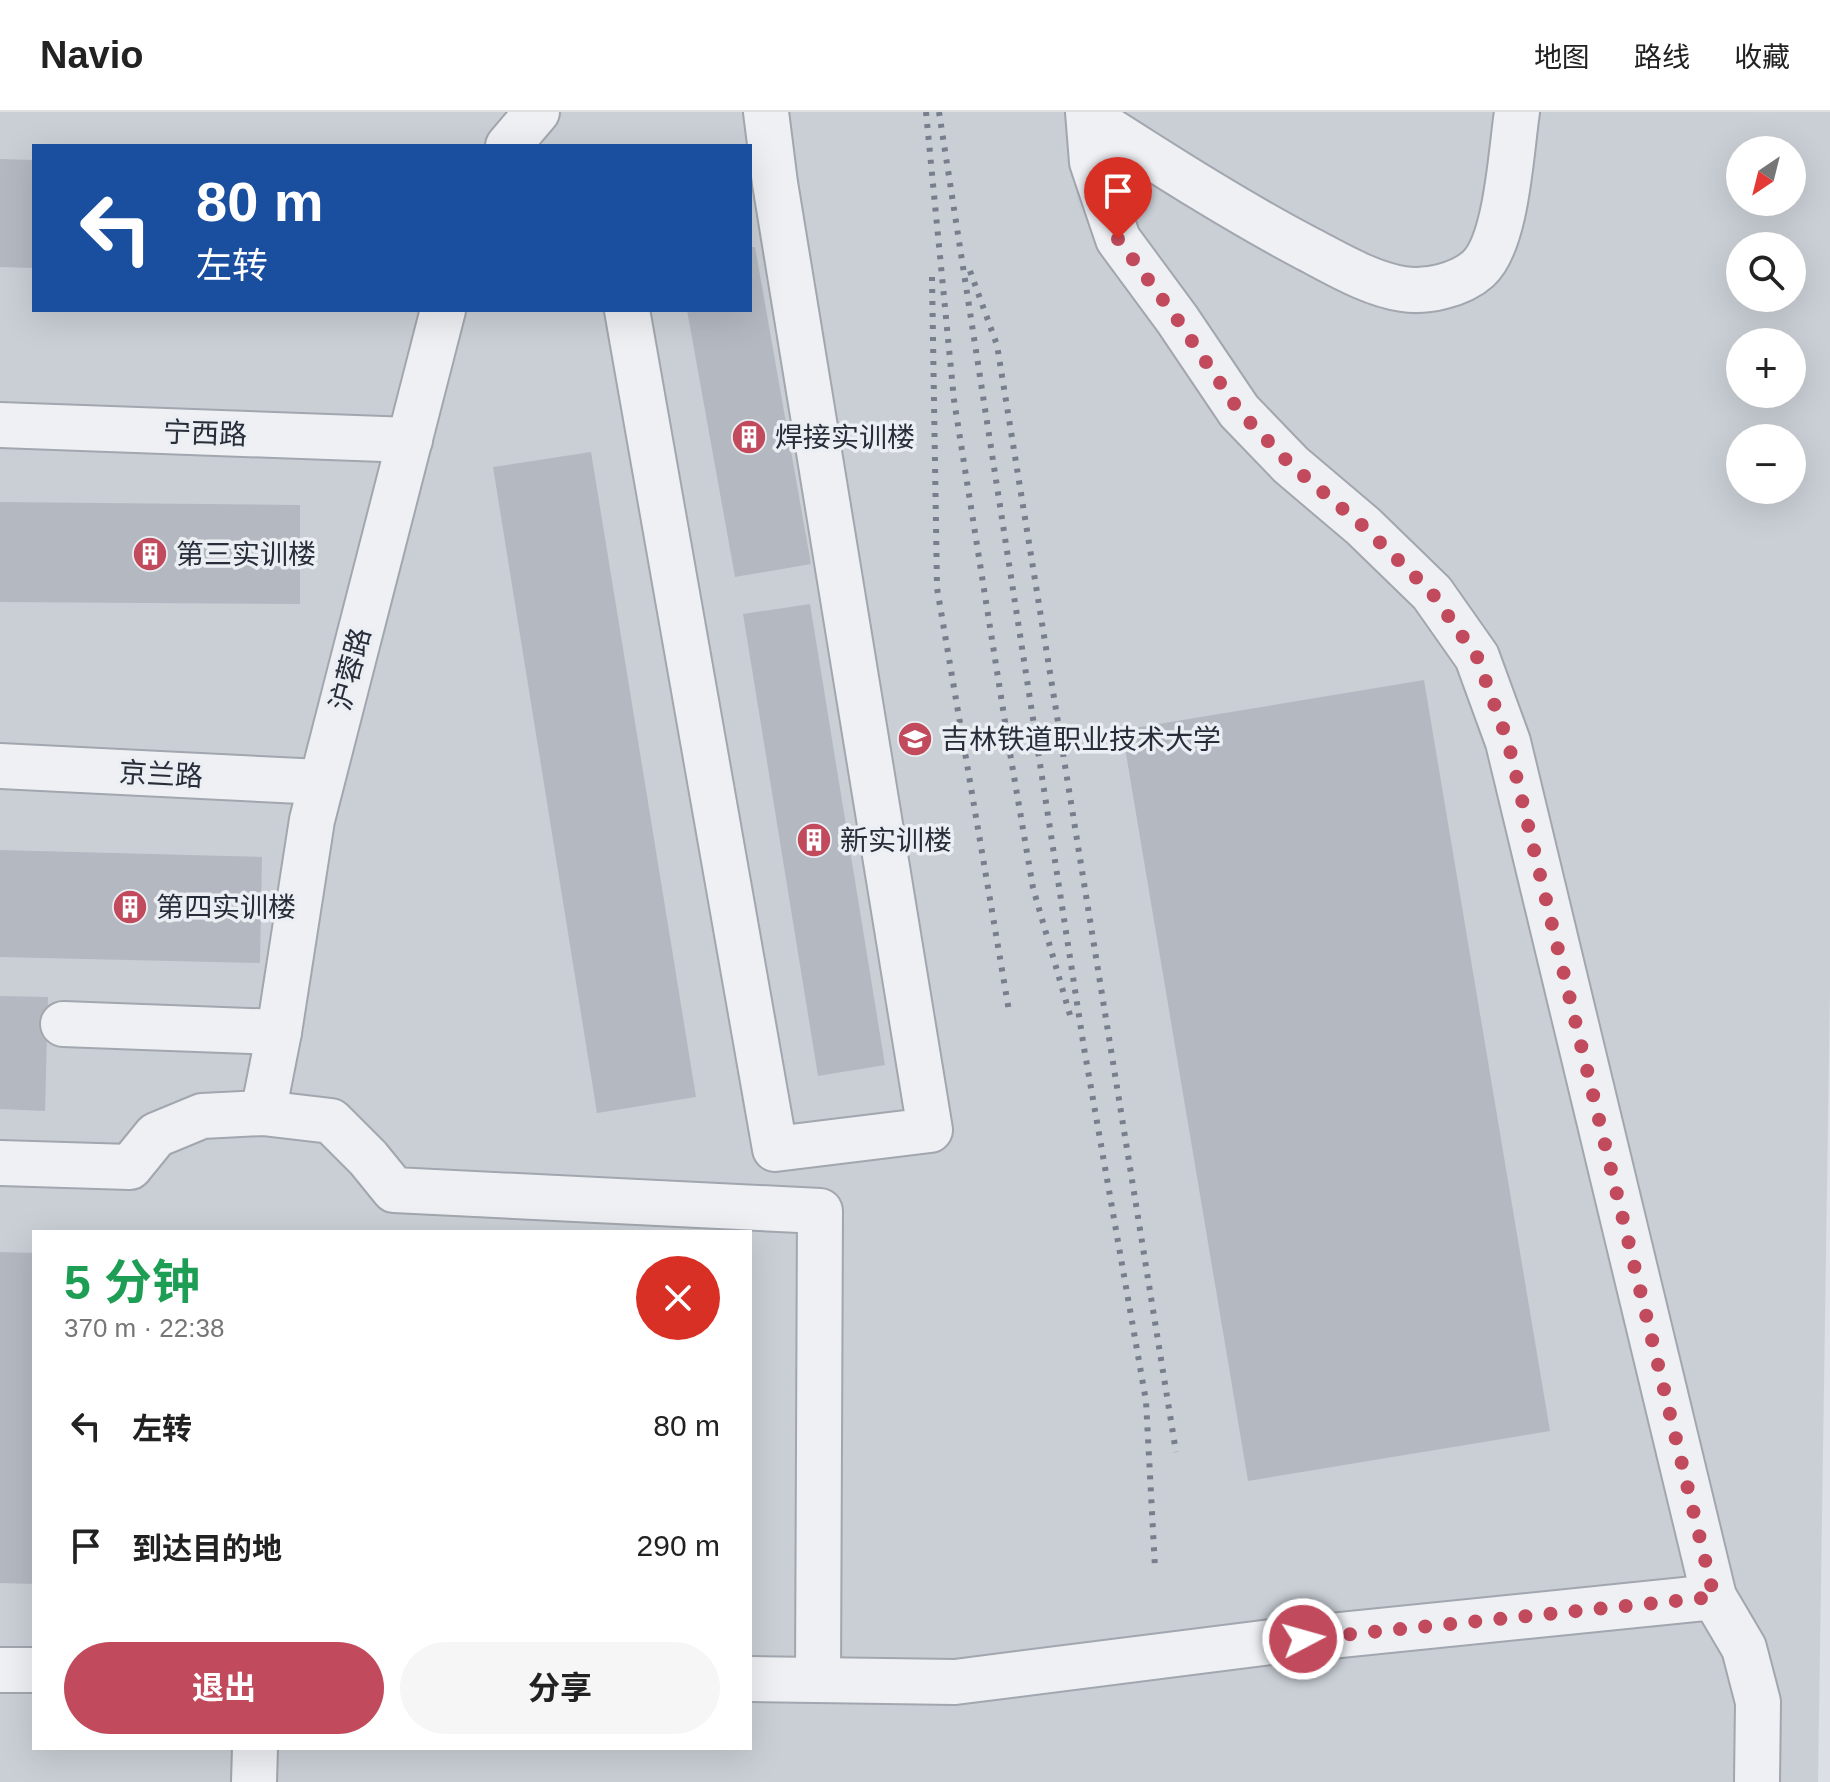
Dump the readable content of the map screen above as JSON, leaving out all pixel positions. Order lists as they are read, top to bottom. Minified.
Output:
{"streets":{"lane":["宁西路","沪蓉路","京兰路"]},"crossings":[["宁西路","沪蓉路"],["沪蓉路","京兰路"]],"places":{"building":["焊接实训楼","第三实训楼","新实训楼","第四实训楼"],"school or university":["吉林铁道职业技术大学"]},"north":"bottom left","page":{"header":"Navio","nav":["地图","路线","收藏"],"map_buttons":["+","−"],"turn":["80 m","左转"],"heading":["5 分钟","370 m · 22:38"],"list":[{"name":"左转","value":"80 m"},{"name":"到达目的地","value":"290 m"}],"buttons":["退出","分享"]}}
